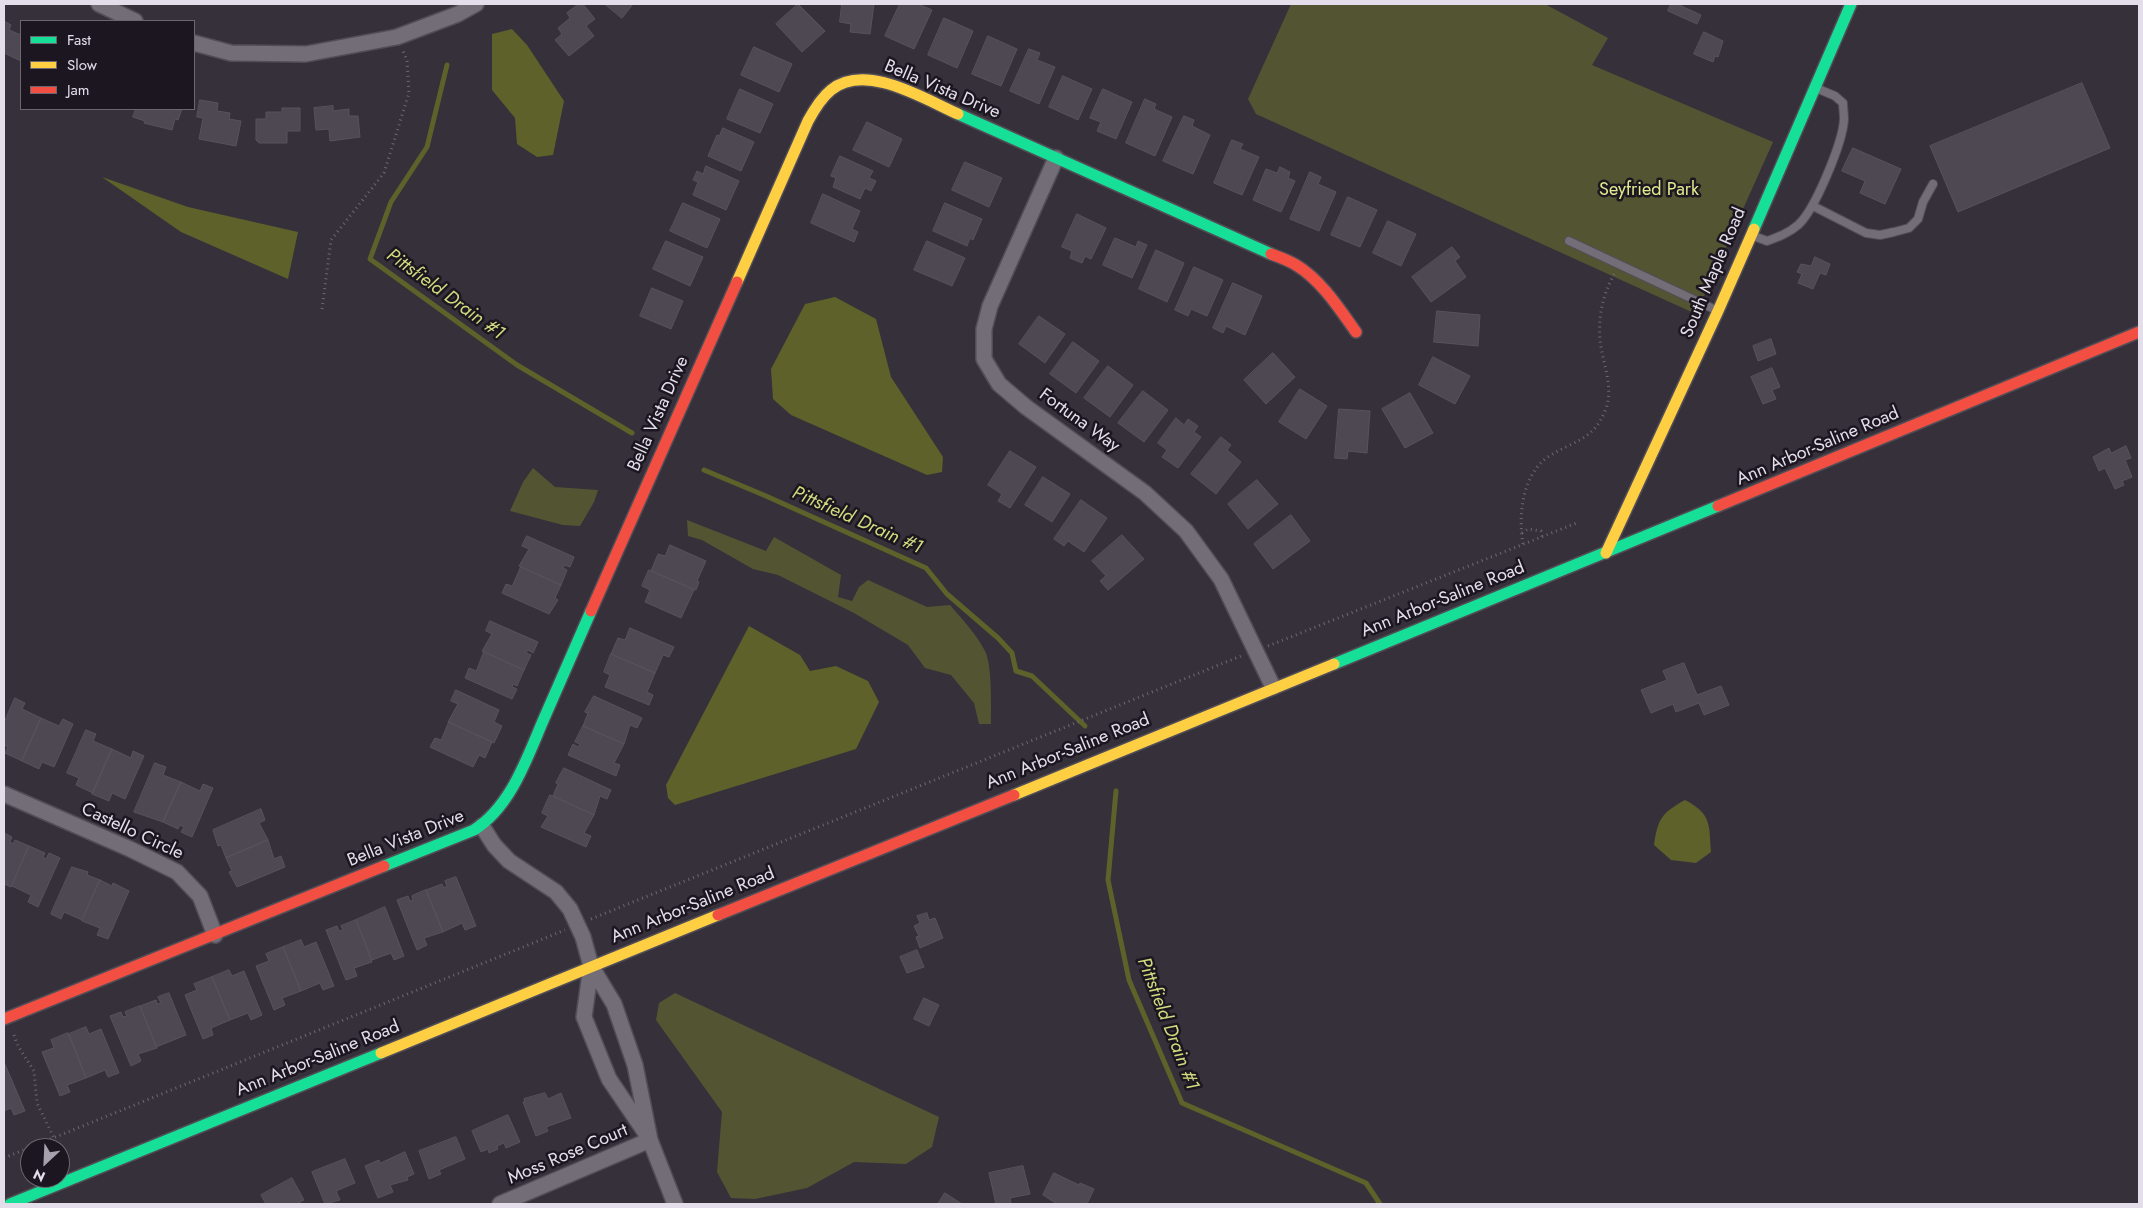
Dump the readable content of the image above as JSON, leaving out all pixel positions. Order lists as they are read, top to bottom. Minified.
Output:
{"streets":{"main road":["Bella Vista Drive","South Maple Road","Ann Arbor-Saline Road"],"street":["Fortuna Way","Castello Circle","Moss Rose Court"]},"crossings":[["Bella Vista Drive","Fortuna Way"],["Bella Vista Drive","Castello Circle"],["South Maple Road","Ann Arbor-Saline Road"],["Fortuna Way","Ann Arbor-Saline Road"]],"water":["Pittsfield Drain #1"],"parks":["Seyfried Park"],"legend":["Fast","Slow","Jam"],"north":"bottom left"}
